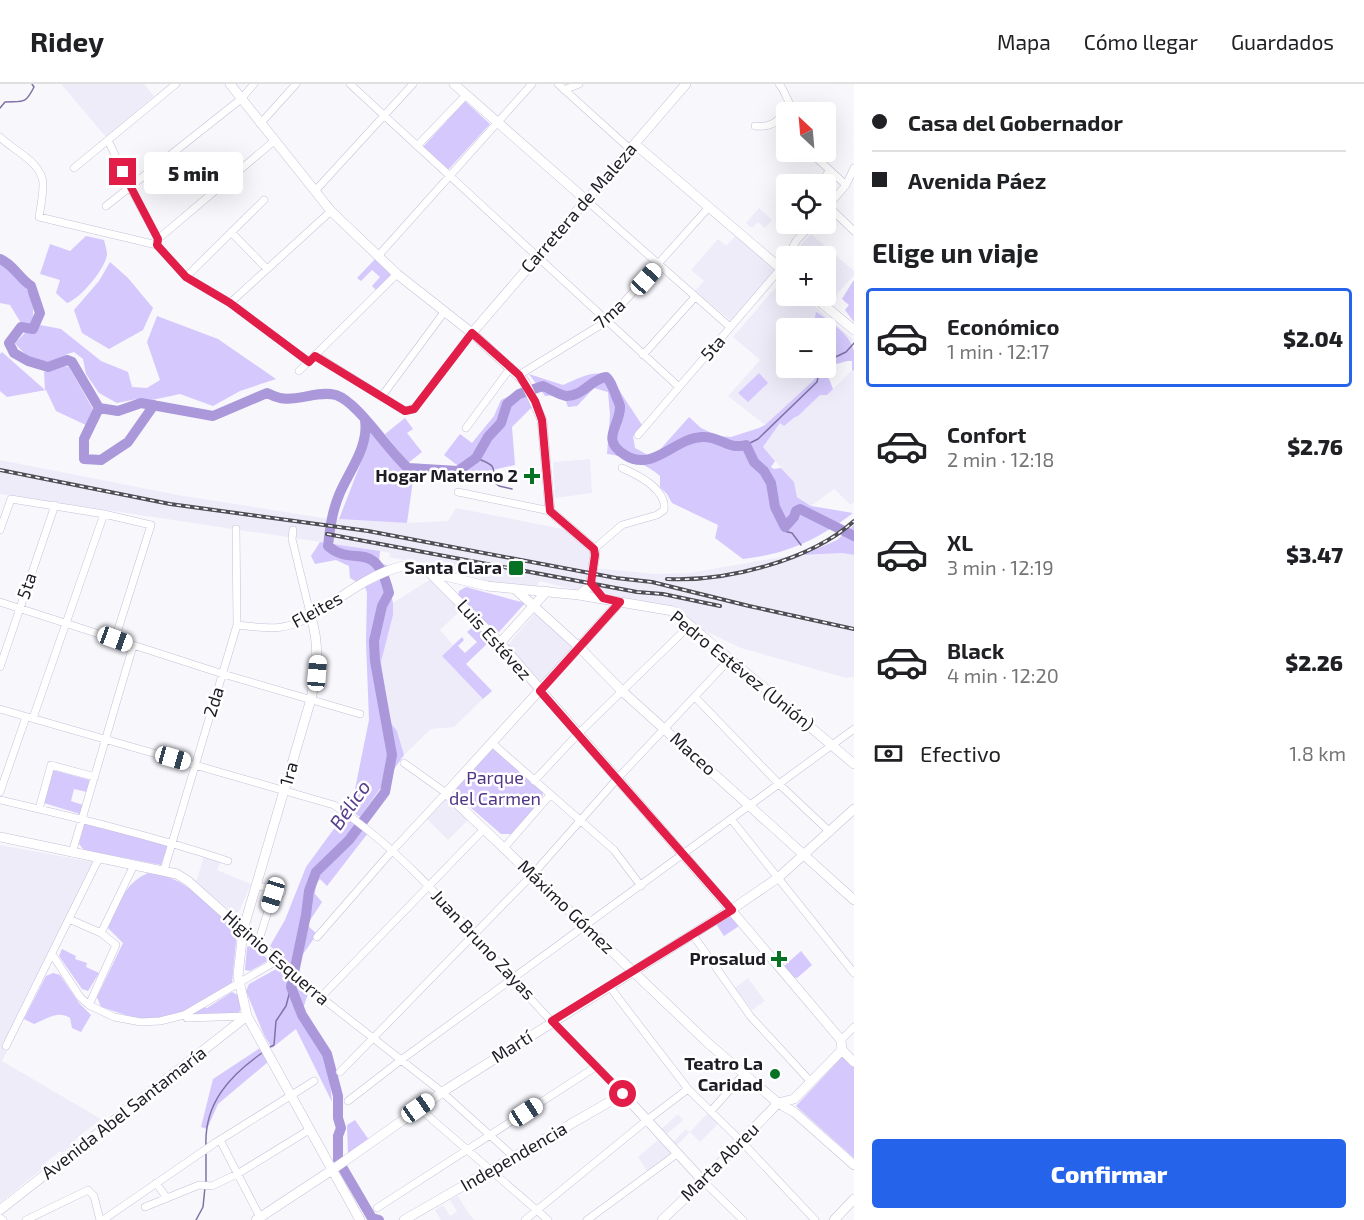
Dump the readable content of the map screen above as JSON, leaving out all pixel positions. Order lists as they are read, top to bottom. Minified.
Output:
{"streets":{"main road":["Carretera de Maleza","Fleites","Luis Estévez","Pedro Estévez (Unión)","Maceo","1ra","Máximo Gómez","Juan Bruno Zayas","Higinio Esquerra","Martí","Avenida Abel Santamaría","Independencia","Marta Abreu"],"street":["7ma","5ta","2da"]},"crossings":[["Fleites","Luis Estévez"],["Fleites","Pedro Estévez (Unión)"],["Fleites","2da"],["Fleites","1ra"],["Luis Estévez","Pedro Estévez (Unión)"],["Luis Estévez","Martí"],["Pedro Estévez (Unión)","Maceo"],["2da","Juan Bruno Zayas"],["2da","Higinio Esquerra"],["Maceo","Martí"],["1ra","Juan Bruno Zayas"],["1ra","Higinio Esquerra"],["1ra","Martí"],["1ra","Avenida Abel Santamaría"],["Máximo Gómez","Martí"],["Máximo Gómez","Marta Abreu"],["Juan Bruno Zayas","Martí"],["Juan Bruno Zayas","Independencia"],["Juan Bruno Zayas","Marta Abreu"],["Higinio Esquerra","Martí"],["Higinio Esquerra","Independencia"]],"water":["Bélico"],"parks":["Parque del Carmen"],"places":{"health":["Hogar Materno 2","Prosalud"],"transit":["Santa Clara"],"other":["Teatro La Caridad"]},"north":"top left","page":{"header":"Ridey","nav":["Mapa","Cómo llegar","Guardados"],"banner":["Casa del Gobernador","Avenida Páez"],"map_buttons":["+","−"],"bubble":"5 min","heading":"Elige un viaje","list":[{"name":"Económico","note":"1 min · 12:17","value":"$2.04"},{"name":"Confort","note":"2 min · 12:18","value":"$2.76"},{"name":"XL","note":"3 min · 12:19","value":"$3.47"},{"name":"Black","note":"4 min · 12:20","value":"$2.26"}],"pay":["Efectivo","1.8 km"],"buttons":"Confirmar"}}
